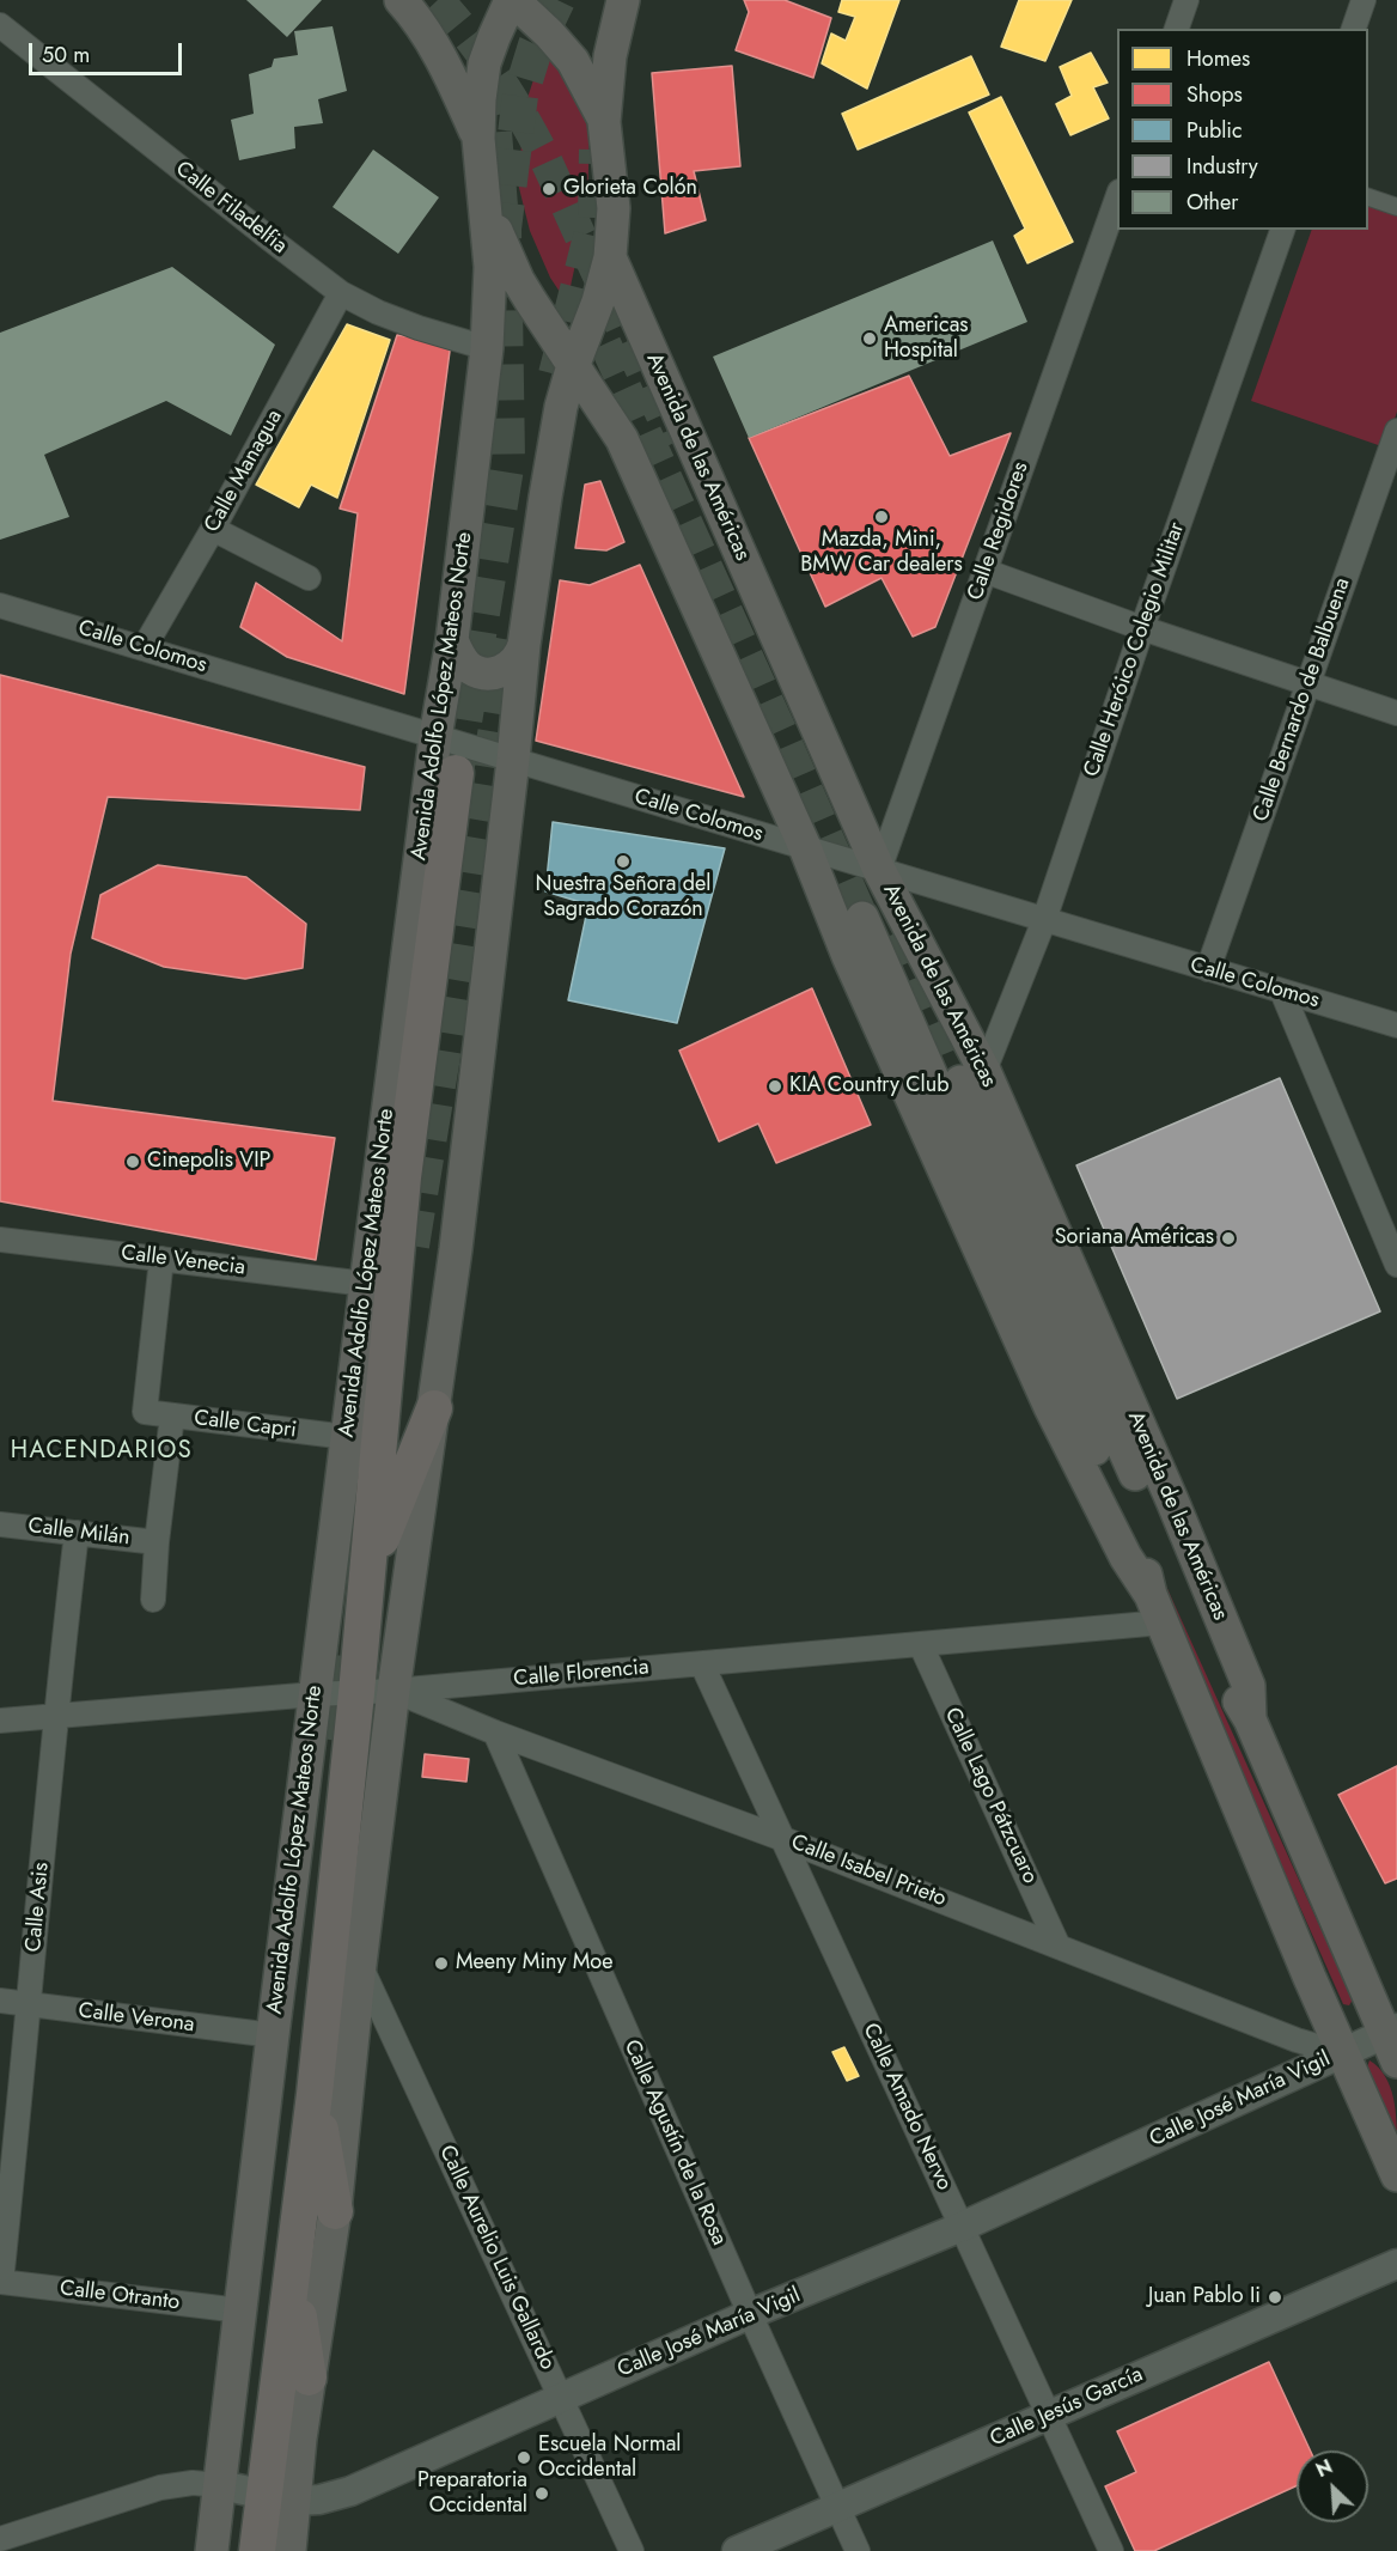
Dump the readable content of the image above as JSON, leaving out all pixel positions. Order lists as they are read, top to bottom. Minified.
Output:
{"streets":{"main road":["Avenida de las Américas","Avenida Adolfo López Mateos Norte"],"street":["Calle Filadelfia","Calle Managua","Calle Regidores","Calle Colomos","Calle Heróico Colegio Militar","Calle Bernardo de Balbuena","Calle Venecia","Calle Capri","Calle Milán","Calle Florencia","Calle Lago Pátzcuaro","Calle Isabel Prieto","Calle Asis","Calle Verona","Calle José María Vigil","Calle Amado Nervo","Calle Agustín de la Rosa","Calle Aurelio Luis Gallardo","Calle Otranto","Calle Jesús García"]},"crossings":[["Calle Filadelfia","Calle Managua"],["Calle Filadelfia","Avenida Adolfo López Mateos Norte"],["Avenida de las Américas","Calle Regidores"],["Avenida de las Américas","Calle Colomos"],["Avenida de las Américas","Calle Heróico Colegio Militar"],["Avenida de las Américas","Avenida Adolfo López Mateos Norte"],["Avenida de las Américas","Calle Florencia"],["Avenida de las Américas","Calle Isabel Prieto"],["Avenida de las Américas","Calle José María Vigil"],["Calle Managua","Calle Colomos"],["Calle Regidores","Calle Colomos"],["Calle Colomos","Calle Heróico Colegio Militar"],["Calle Colomos","Avenida Adolfo López Mateos Norte"],["Calle Colomos","Calle Bernardo de Balbuena"],["Avenida Adolfo López Mateos Norte","Calle Venecia"],["Avenida Adolfo López Mateos Norte","Calle Capri"],["Avenida Adolfo López Mateos Norte","Calle Florencia"],["Avenida Adolfo López Mateos Norte","Calle Verona"],["Avenida Adolfo López Mateos Norte","Calle José María Vigil"],["Avenida Adolfo López Mateos Norte","Calle Otranto"],["Calle Venecia","Calle Capri"],["Calle Milán","Calle Asis"],["Calle Florencia","Calle Lago Pátzcuaro"],["Calle Florencia","Calle Isabel Prieto"],["Calle Florencia","Calle Asis"],["Calle Florencia","Calle Amado Nervo"],["Calle Lago Pátzcuaro","Calle Isabel Prieto"],["Calle Isabel Prieto","Calle José María Vigil"],["Calle Isabel Prieto","Calle Amado Nervo"],["Calle Isabel Prieto","Calle Agustín de la Rosa"],["Calle Asis","Calle Verona"],["Calle Asis","Calle Otranto"],["Calle José María Vigil","Calle Amado Nervo"],["Calle José María Vigil","Calle Agustín de la Rosa"],["Calle José María Vigil","Calle Aurelio Luis Gallardo"],["Calle Amado Nervo","Calle Jesús García"],["Calle Agustín de la Rosa","Calle Jesús García"]],"districts":["HACENDARIOS"],"places":["Glorieta Colón","Americas Hospital","Mazda, Mini, BMW Car dealers","Nuestra Señora del Sagrado Corazón","KIA Country Club","Cinepolis VIP","Soriana Américas","Meeny Miny Moe","Juan Pablo Ii","Escuela Normal Occidental","Preparatoria Occidental"],"legend":["Homes","Shops","Public","Industry","Other"],"scale_bar":"50 m","north":"top left"}
